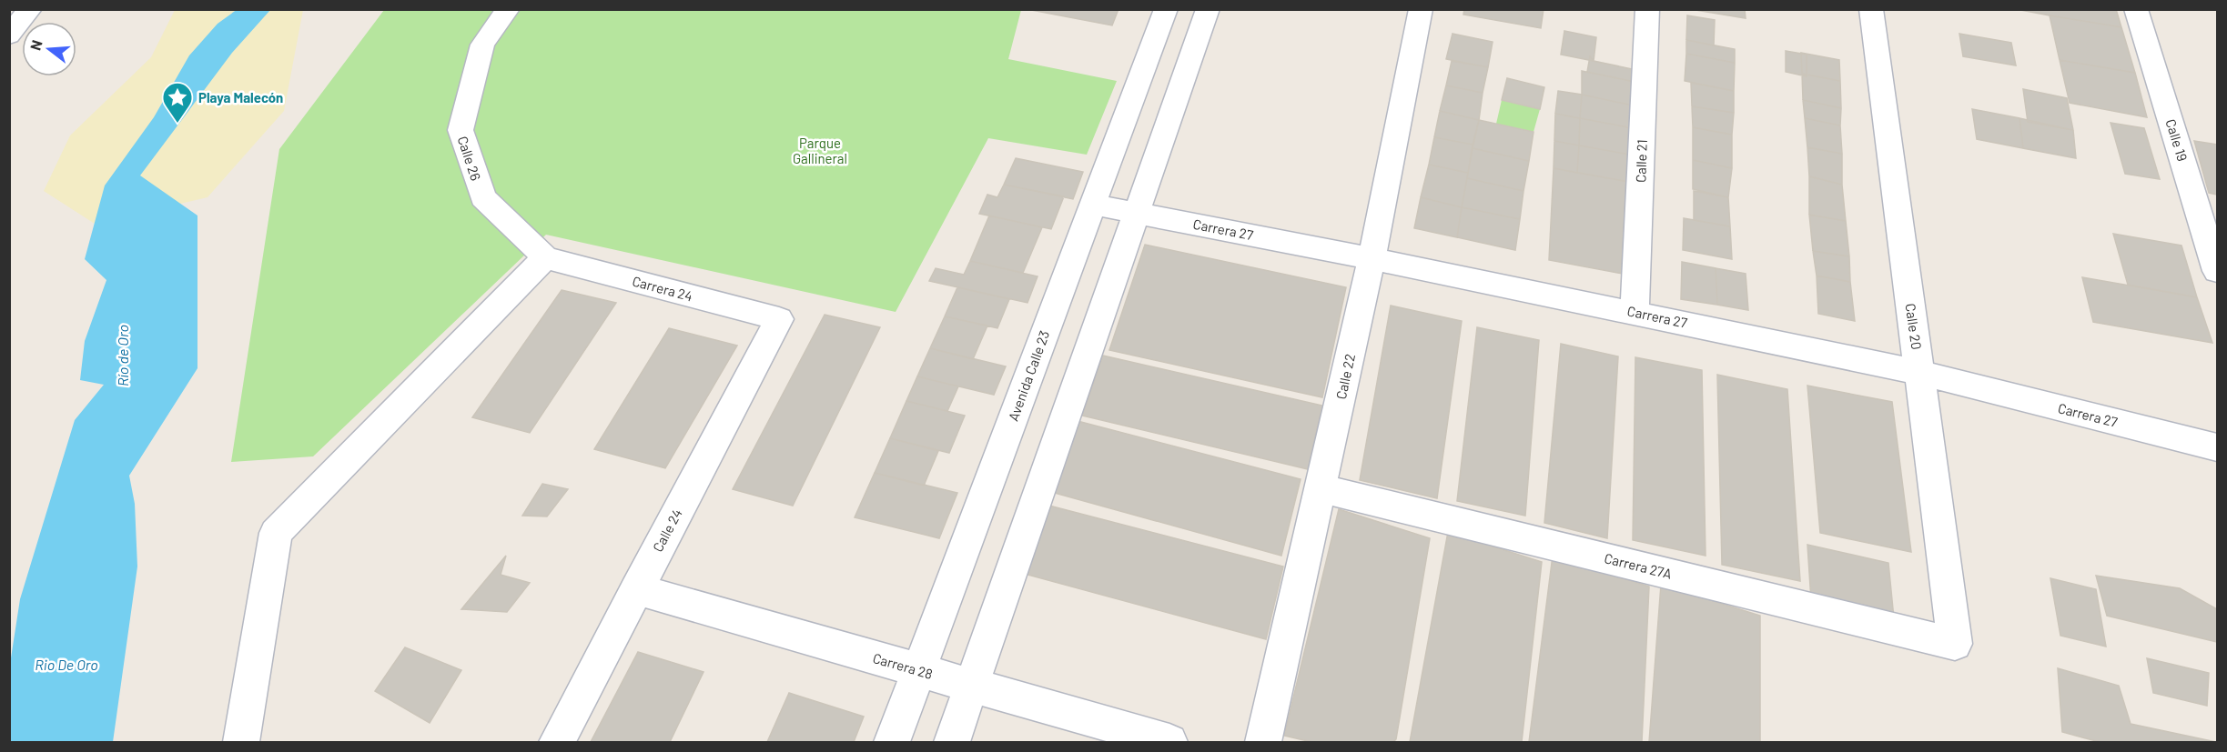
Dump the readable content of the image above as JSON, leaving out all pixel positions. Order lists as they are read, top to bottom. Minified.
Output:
{"streets":{"street":["Calle 19","Calle 26","Calle 21","Carrera 27","Carrera 24","Calle 20","Avenida Calle 23","Calle 22","Calle 24","Carrera 27A","Carrera 28"]},"crossings":[["Calle 26","Carrera 24"],["Calle 21","Carrera 27"],["Carrera 27","Calle 20"],["Carrera 27","Avenida Calle 23"],["Carrera 27","Calle 22"],["Carrera 24","Calle 24"],["Calle 20","Carrera 27A"],["Avenida Calle 23","Carrera 28"],["Calle 22","Carrera 27A"],["Calle 24","Carrera 28"]],"water":["Río de Oro","Rio De Oro"],"parks":["Parque Gallineral"],"places":{"place":["Playa Malecón"]},"north":"left"}
